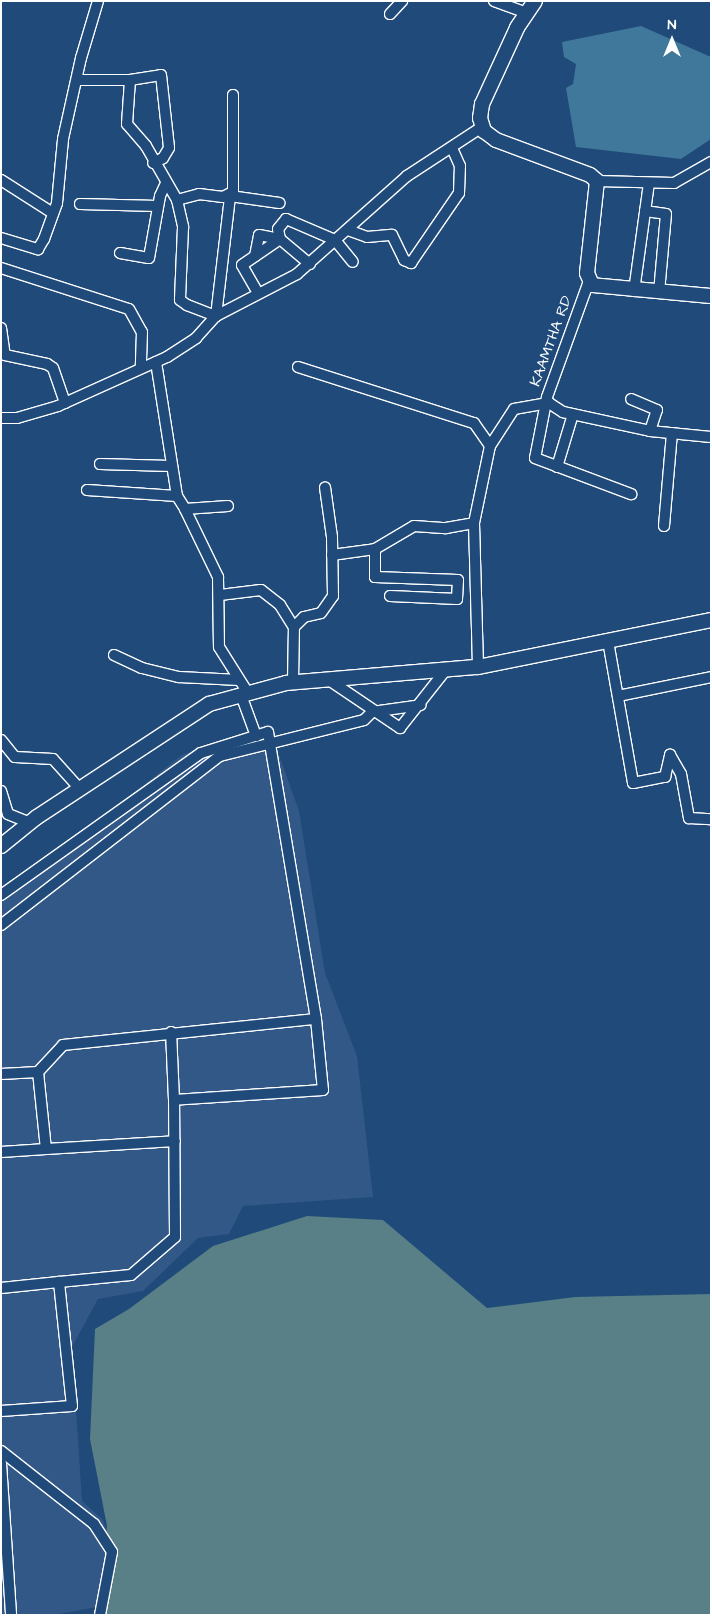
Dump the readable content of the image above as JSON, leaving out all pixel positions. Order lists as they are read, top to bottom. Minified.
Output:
{"streets":{"street":["KAAMTHA RD"]},"north":"top"}
